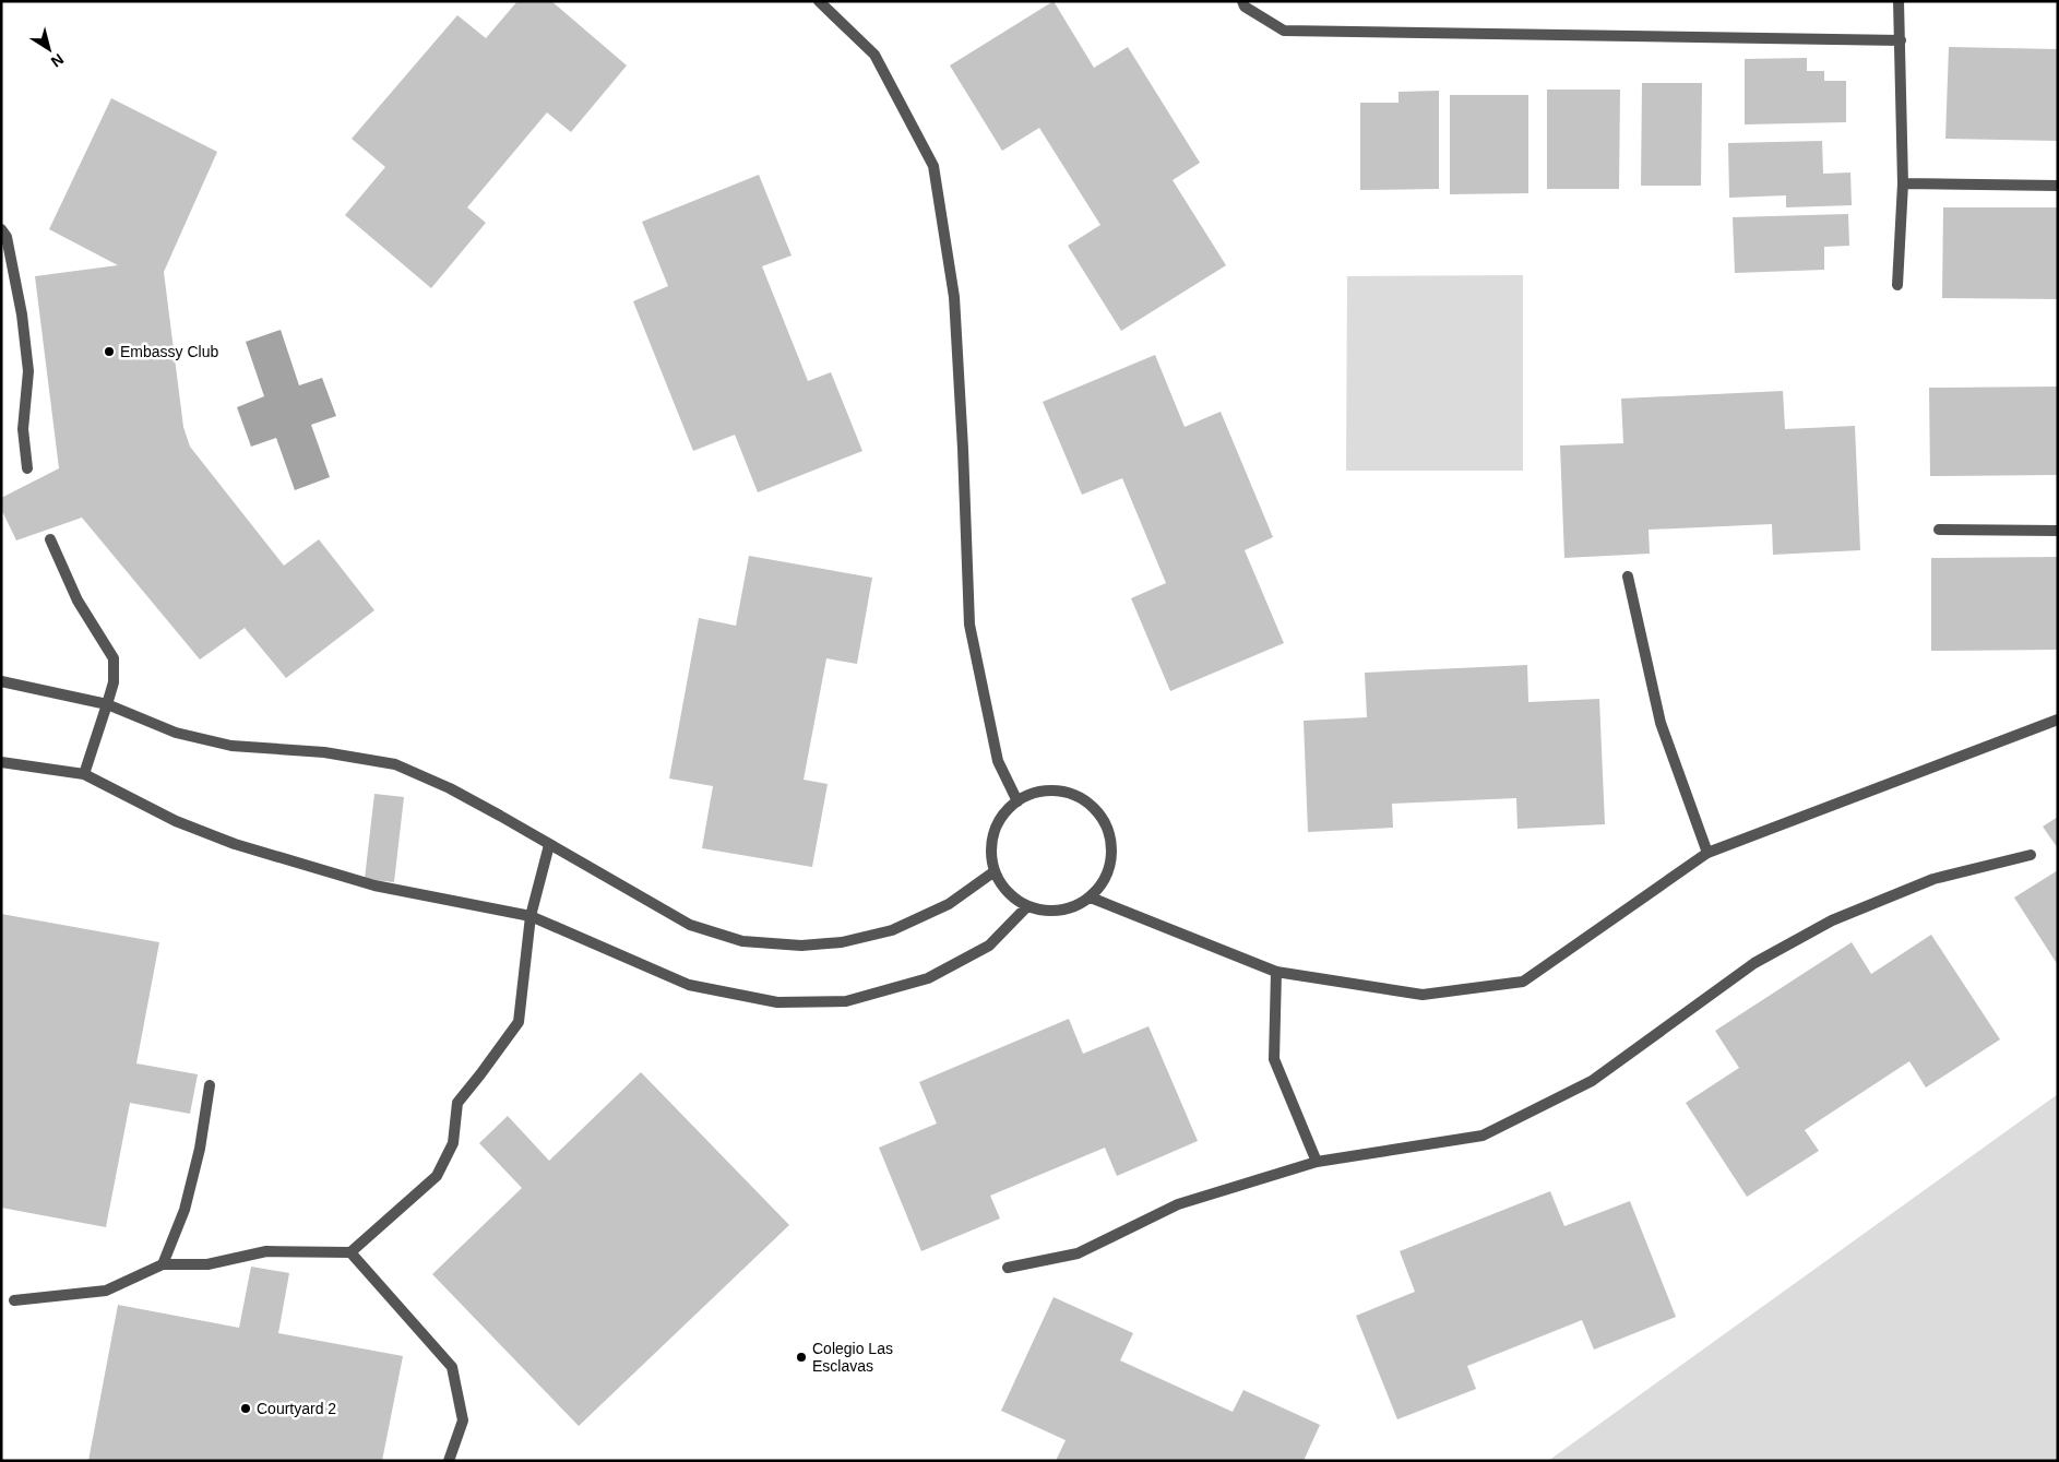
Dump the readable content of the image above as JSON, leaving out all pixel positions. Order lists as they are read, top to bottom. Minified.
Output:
{"places":["Embassy Club","Colegio Las Esclavas","Courtyard 2"],"north":"bottom right"}
